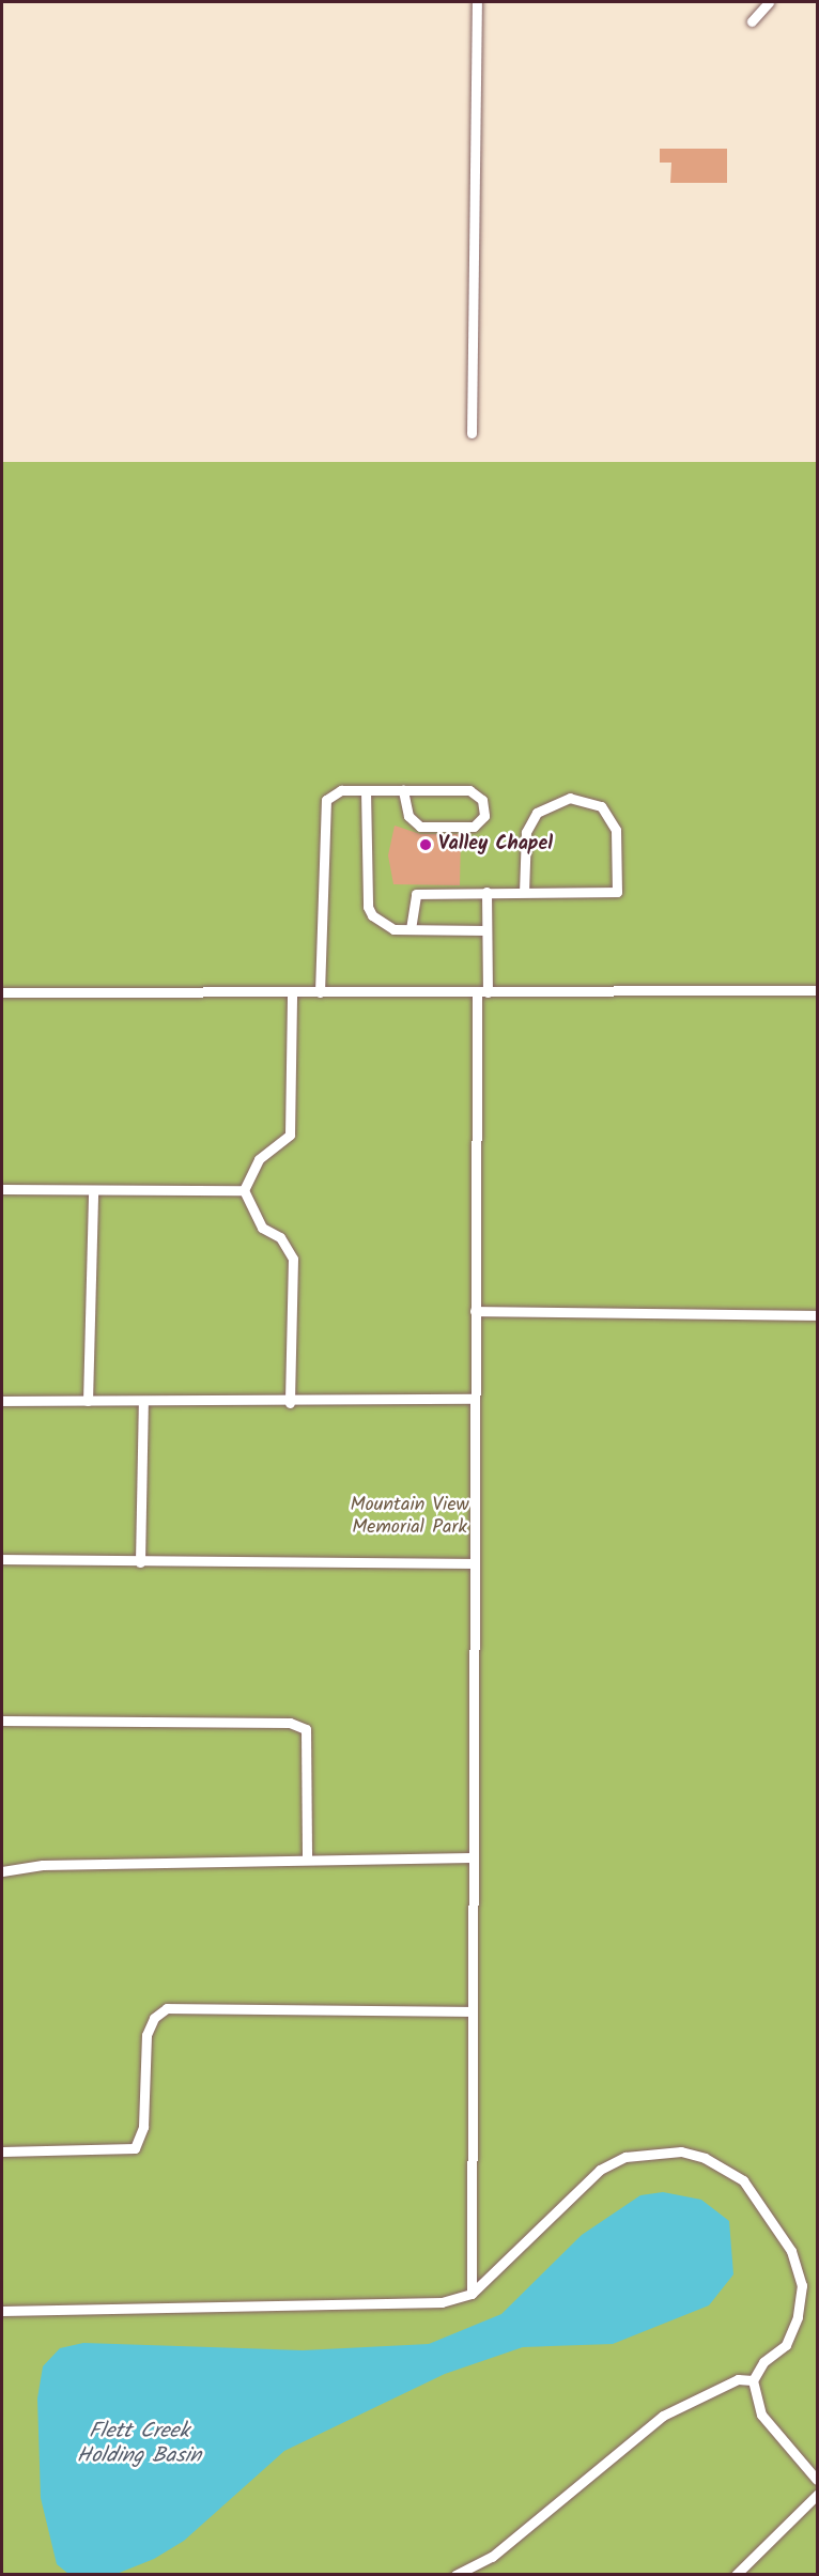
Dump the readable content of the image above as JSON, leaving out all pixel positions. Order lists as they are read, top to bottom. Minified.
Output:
{"water":["Flett Creek Holding Basin"],"parks":["Mountain View Memorial Park"],"places":["Valley Chapel"]}
